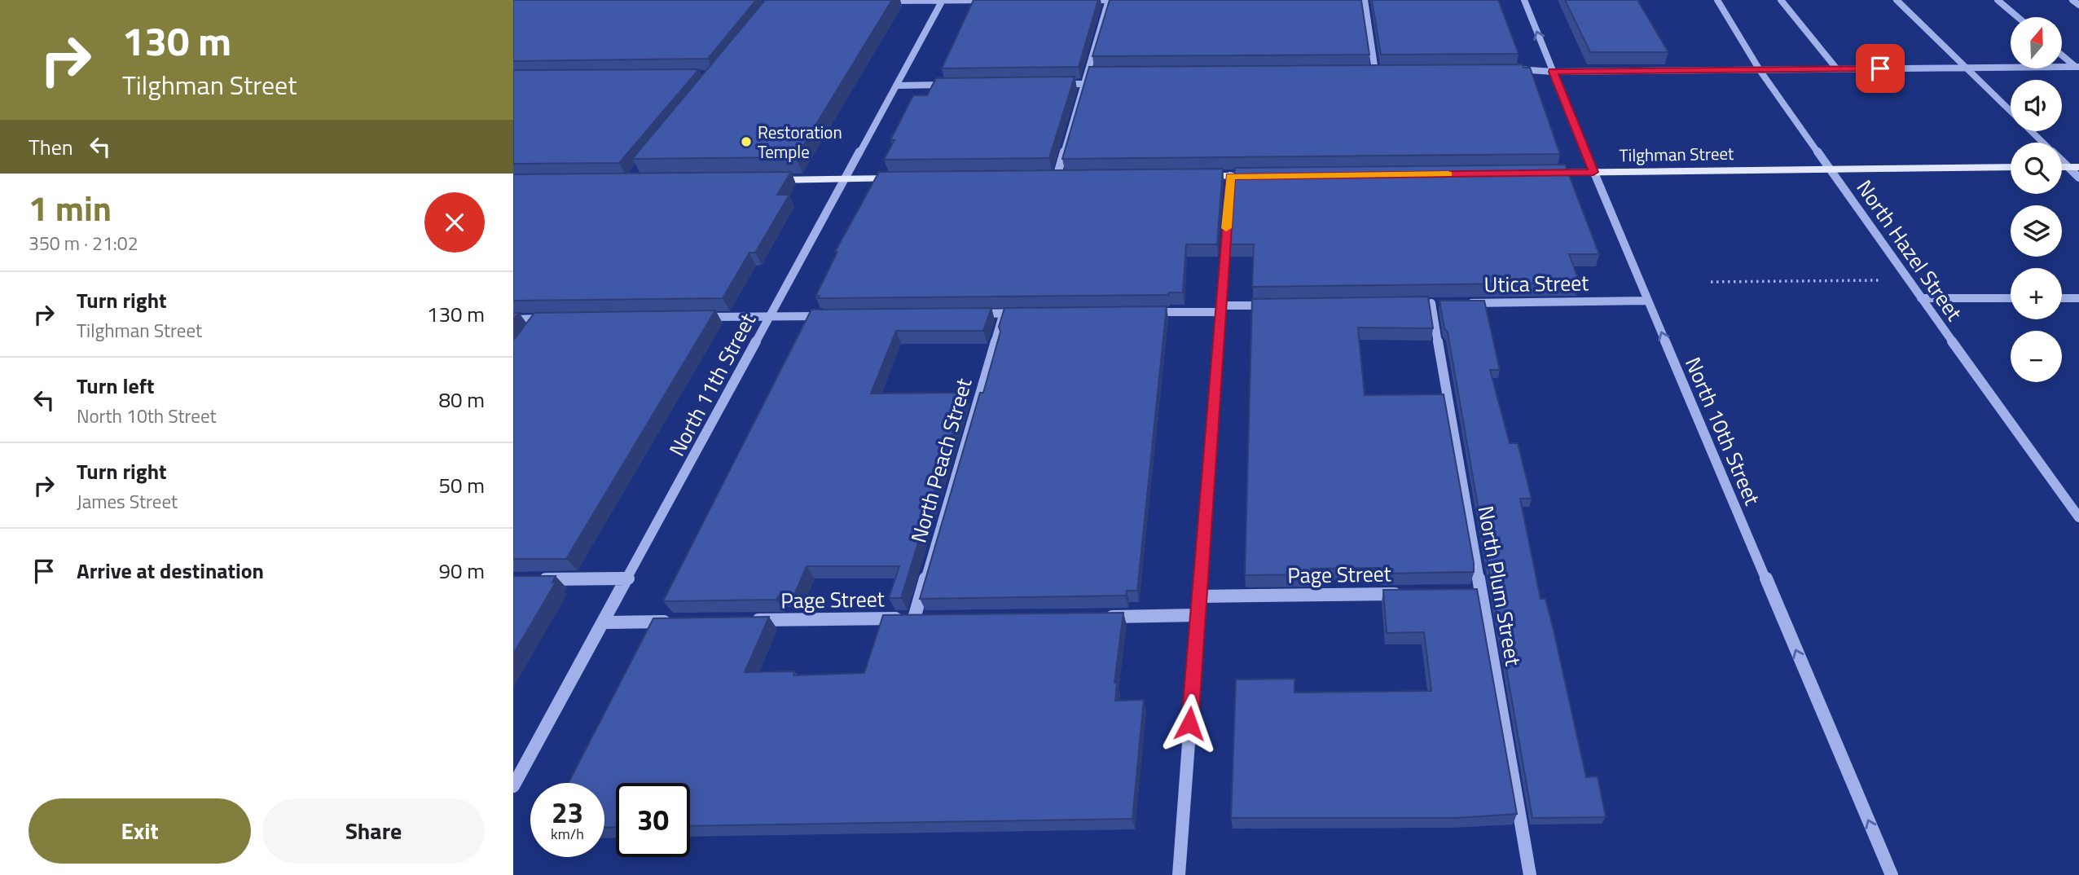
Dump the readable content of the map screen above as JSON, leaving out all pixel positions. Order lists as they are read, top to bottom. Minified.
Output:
{"streets":{"main road":["Tilghman Street"],"street":["North Hazel Street","Utica Street","North 11th Street","North 10th Street","North Peach Street","Page Street","North Plum Street"]},"crossings":[["Tilghman Street","North Hazel Street"],["Tilghman Street","North 10th Street"],["Utica Street","North 10th Street"],["North Peach Street","Page Street"]],"one_way":["North 10th Street"],"places":["Restoration Temple"],"north":"top","page":{"turn":["130 m","Tilghman Street"],"map_buttons":["+","−"],"then":"Then","heading":["1 min","350 m · 21:02"],"list":[{"name":"Turn right","note":"Tilghman Street","value":"130 m"},{"name":"Turn left","note":"North 10th Street","value":"80 m"},{"name":"Turn right","note":"James Street","value":"50 m"},{"name":"Arrive at destination","value":"90 m"}],"speed":"23 km/h","limit":"30","buttons":["Exit","Share"]}}
